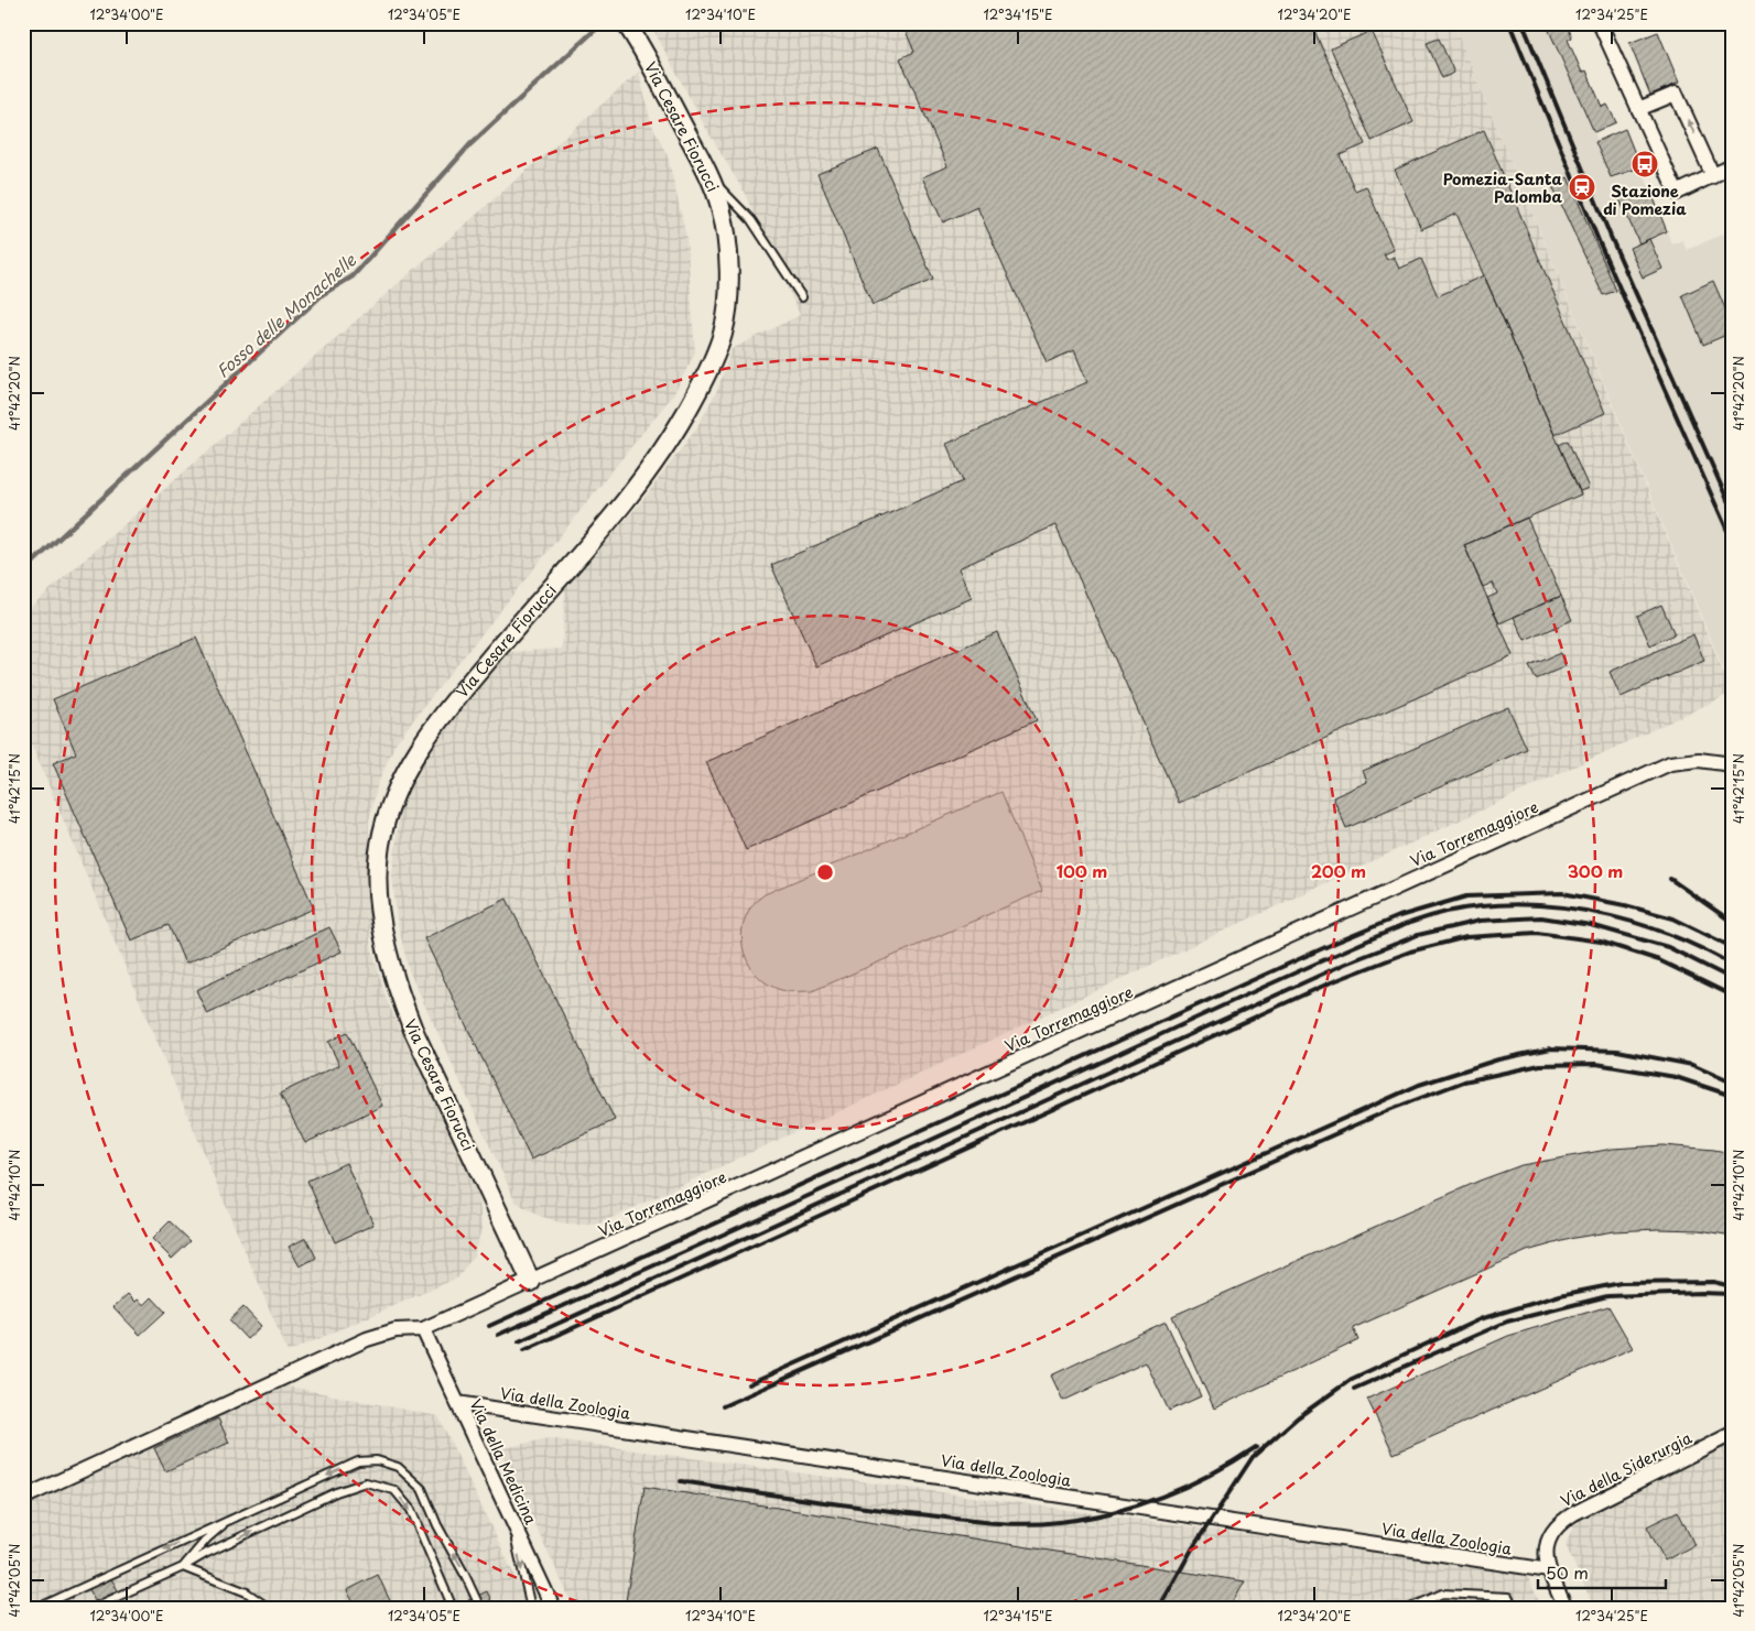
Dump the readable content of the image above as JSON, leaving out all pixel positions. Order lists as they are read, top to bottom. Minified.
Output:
{"streets":{"street":["Via Cesare Fiorucci","Via Torremaggiore","Via della Zoologia","Via della Medicina","Via della Siderurgia"]},"crossings":[["Via Cesare Fiorucci","Via Torremaggiore"],["Via Torremaggiore","Via della Medicina"],["Via della Zoologia","Via della Medicina"],["Via della Zoologia","Via della Siderurgia"]],"water":["Fosso delle Monachelle"],"places":{"bus stop":["Stazione di Pomezia"],"station":["Pomezia-Santa Palomba"]},"scale_bar":"50 m","coordinates":["12°34'00\"E","12°34'05\"E","12°34'10\"E","12°34'15\"E","12°34'20\"E","12°34'25\"E","41°42'20\"N","41°42'15\"N","41°42'10\"N","41°42'05\"N"],"rings":["100 m","200 m","300 m"]}
